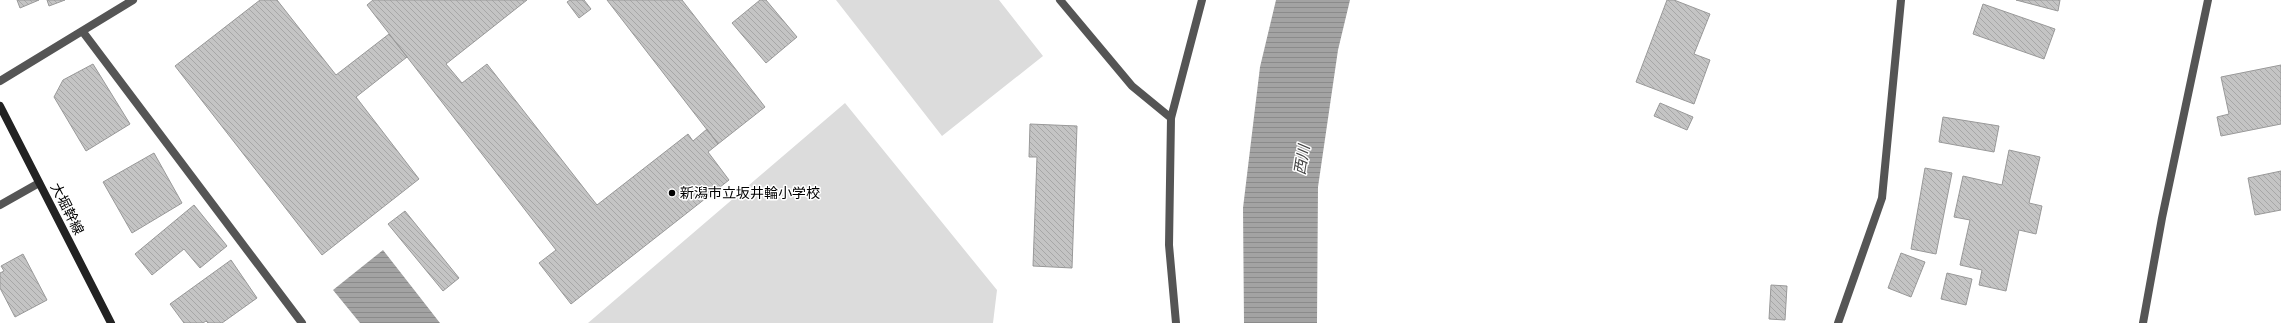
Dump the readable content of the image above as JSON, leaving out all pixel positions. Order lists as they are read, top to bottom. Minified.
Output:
{"streets":{"street":["大堀幹線"]},"water":["西川"],"places":["新潟市立坂井輪小学校"]}
